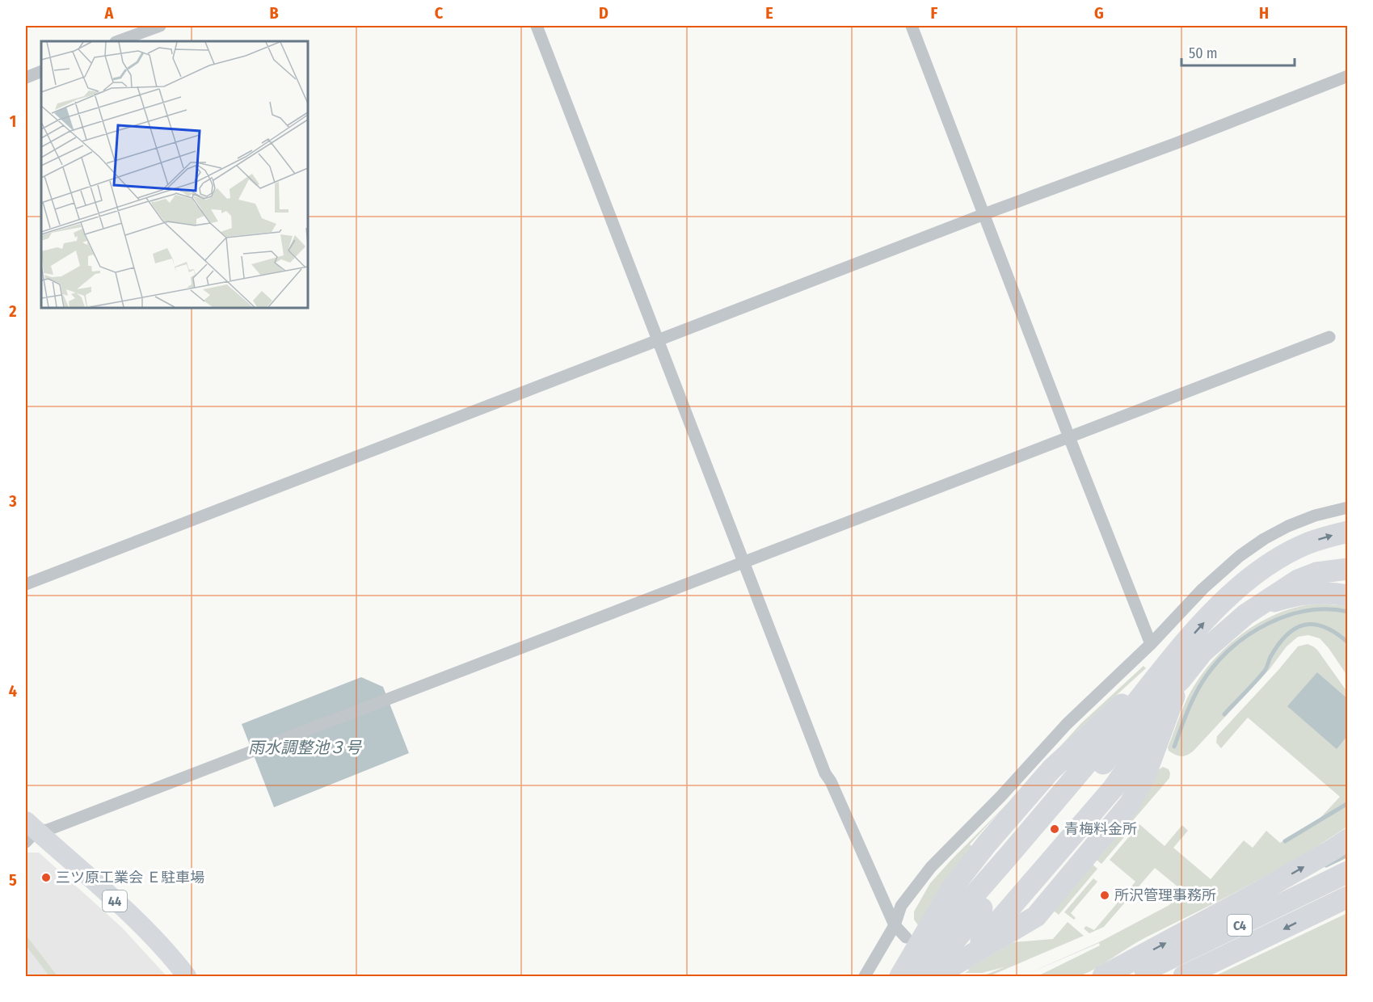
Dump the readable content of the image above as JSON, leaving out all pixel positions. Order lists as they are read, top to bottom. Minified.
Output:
{"streets":{"highway":["C4"],"main road":["44"]},"water":["雨水調整池３号"],"places":["青梅料金所","三ツ原工業会 Ｅ駐車場","所沢管理事務所"],"scale_bar":"50 m","grid":{"columns":["A","B","C","D","E","F","G","H"],"rows":["1","2","3","4","5"]}}
